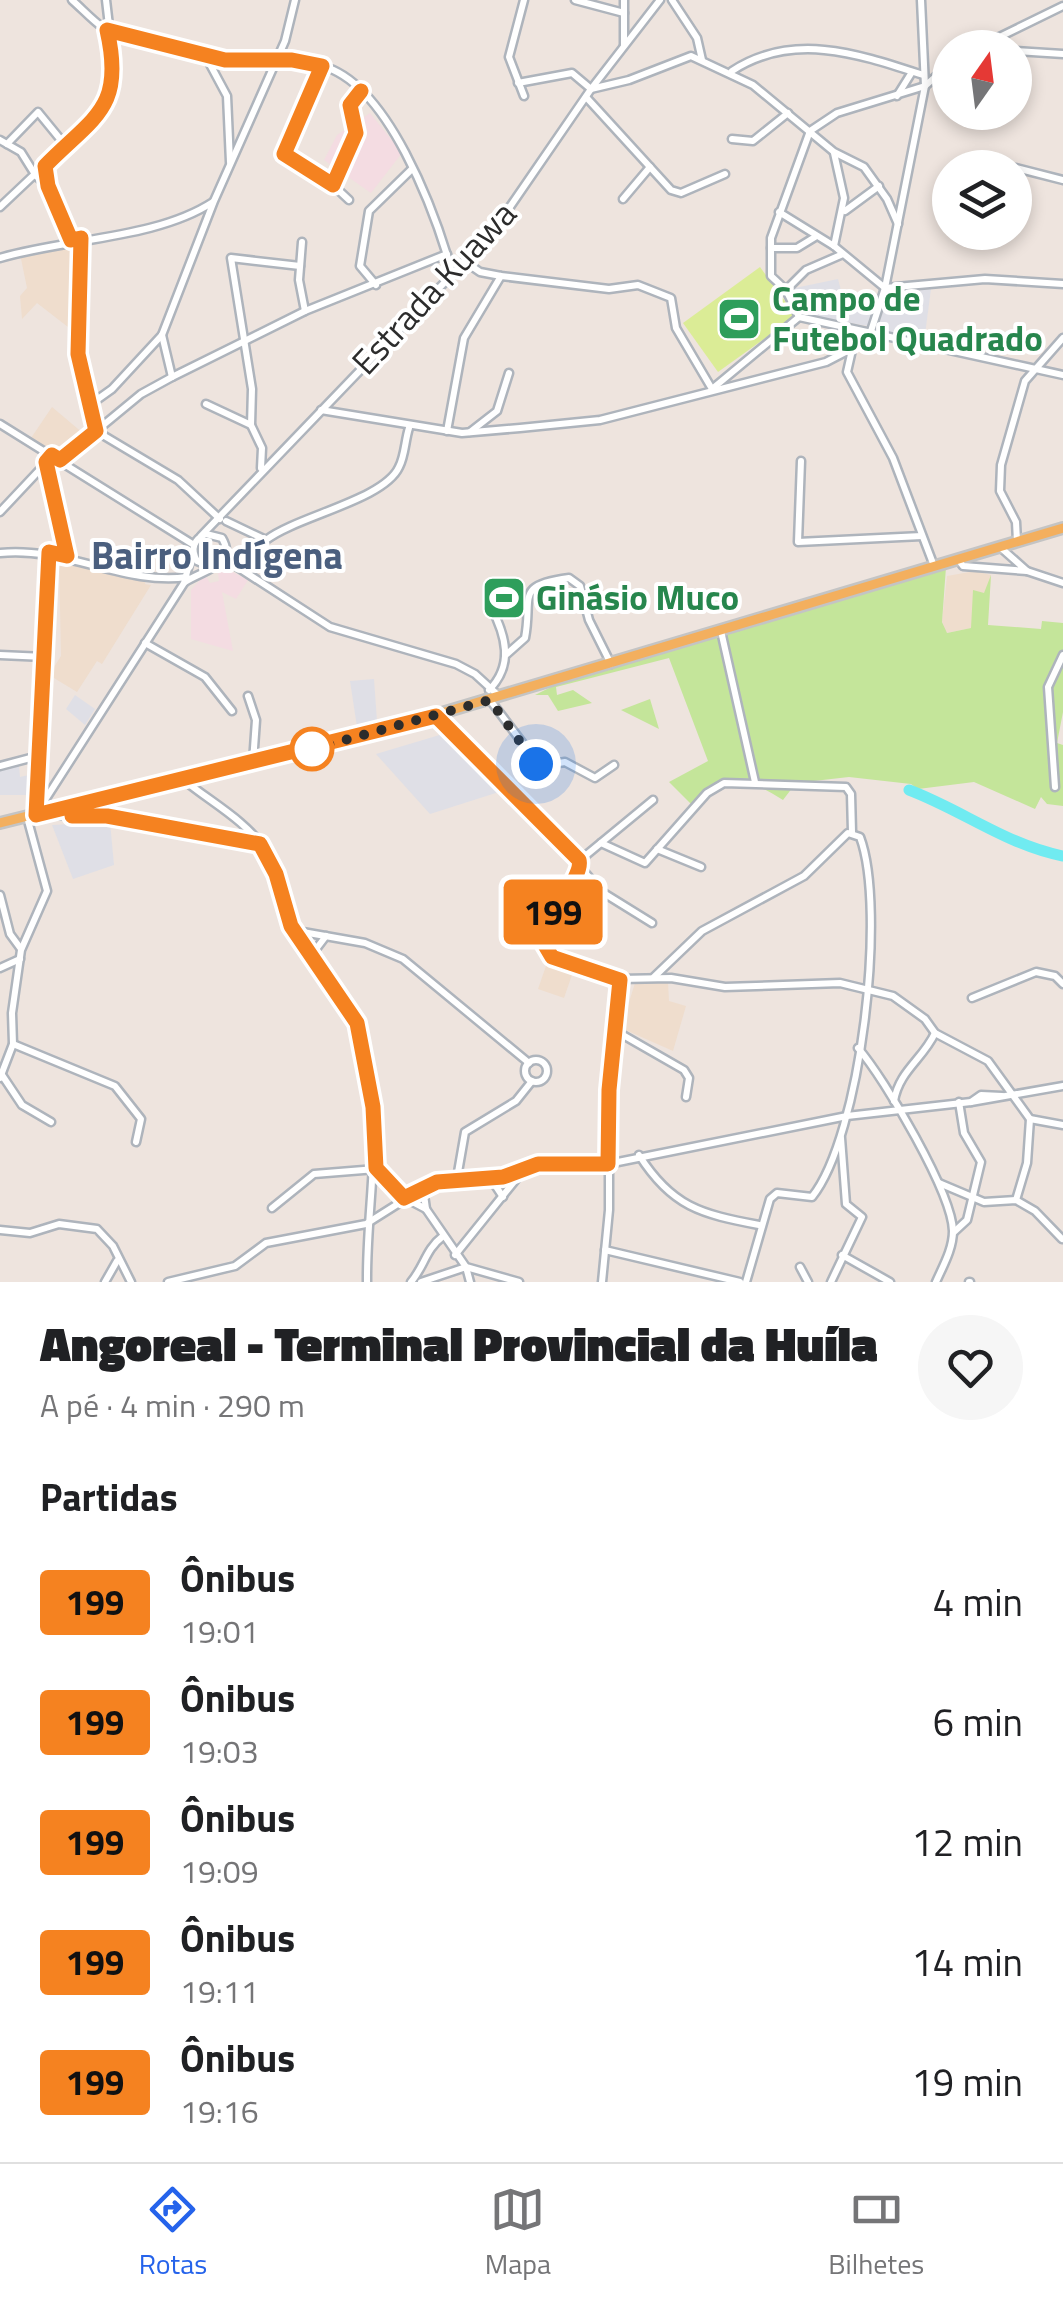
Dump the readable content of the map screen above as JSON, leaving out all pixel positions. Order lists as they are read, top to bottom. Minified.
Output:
{"streets":{"street":["Estrada Kuawa"]},"districts":["Bairro Indígena"],"places":{"sports":["Campo de Futebol Quadrado","Ginásio Muco"]},"lines":["bus line 199"],"north":"top","page":{"on_map":"199","heading":[["Angoreal - Terminal Provincial da Huíla","A pé · 4 min · 290 m"],"Partidas"],"list":[{"mark":"199","name":"Ônibus","note":"19:01","value":"4 min"},{"mark":"199","name":"Ônibus","note":"19:03","value":"6 min"},{"mark":"199","name":"Ônibus","note":"19:09","value":"12 min"},{"mark":"199","name":"Ônibus","note":"19:11","value":"14 min"},{"mark":"199","name":"Ônibus","note":"19:16","value":"19 min"}],"tabs":["Rotas","Mapa","Bilhetes"]}}
